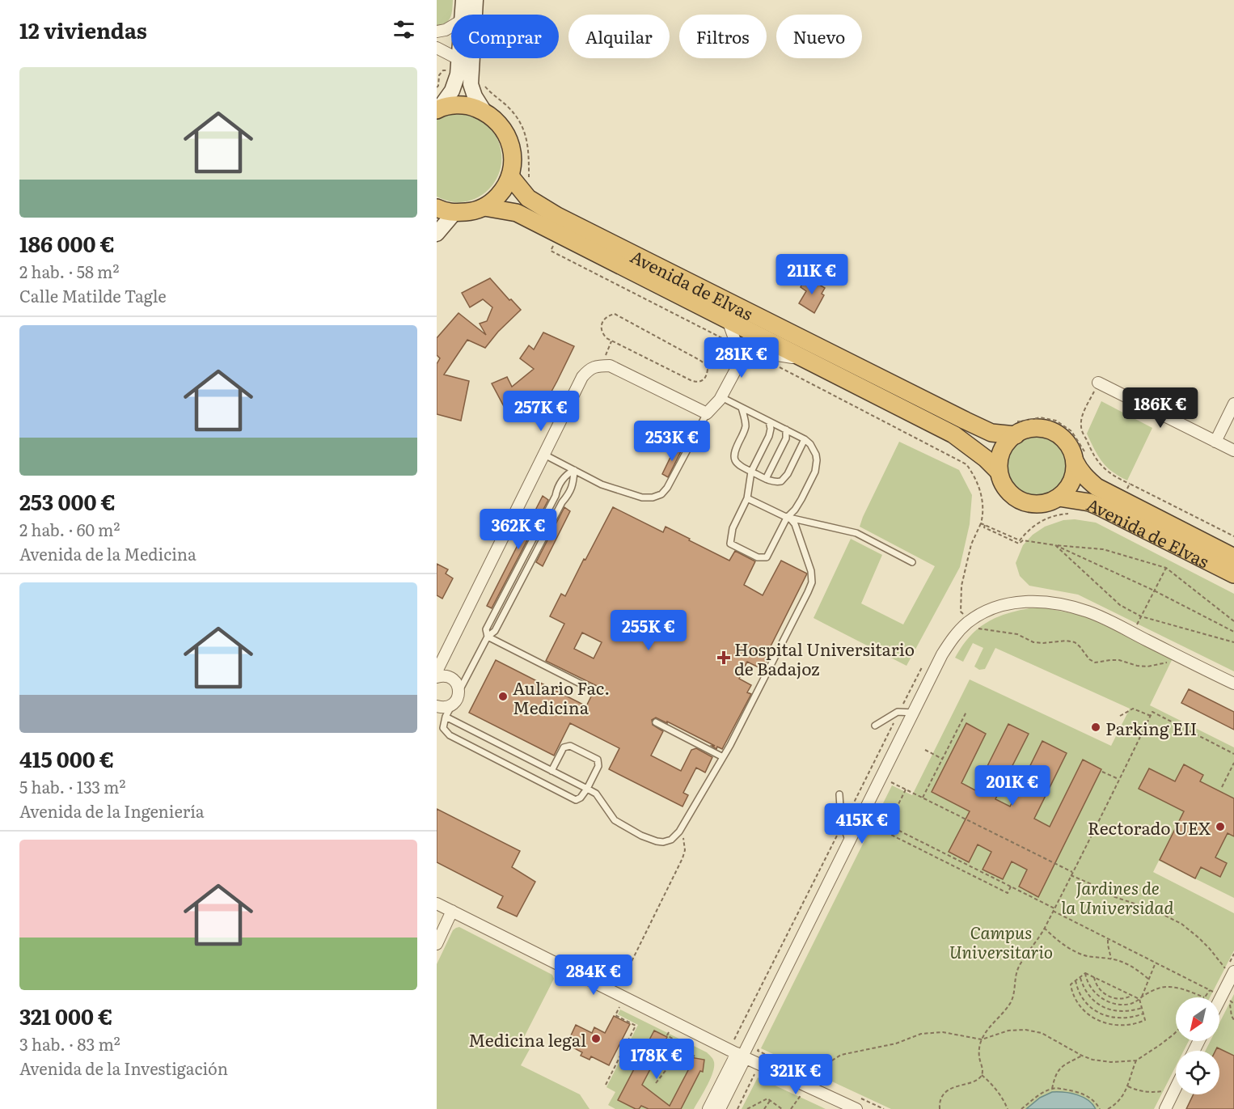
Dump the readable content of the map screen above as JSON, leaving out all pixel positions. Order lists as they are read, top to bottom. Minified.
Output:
{"streets":{"highway":["Avenida de Elvas"]},"parks":["Jardines de la Universidad","Campus Universitario"],"places":{"health":["Hospital Universitario de Badajoz"],"other":["Aulario Fac. Medicina","Parking EII","Rectorado UEX","Medicina legal"]},"north":"bottom left","page":{"heading":"12 viviendas","chip":["Comprar","Alquilar","Filtros","Nuevo"],"list":[{"name":"186 000 €","note":"2 hab. · 58 m² · Calle Matilde Tagle"},{"name":"253 000 €","note":"2 hab. · 60 m² · Avenida de la Medicina"},{"name":"415 000 €","note":"5 hab. · 133 m² · Avenida de la Ingeniería"},{"name":"321 000 €","note":"3 hab. · 83 m² · Avenida de la Investigación"}],"price":["211K €","281K €","186K €","257K €","253K €","362K €","255K €","201K €","415K €","284K €","178K €","321K €"]}}
